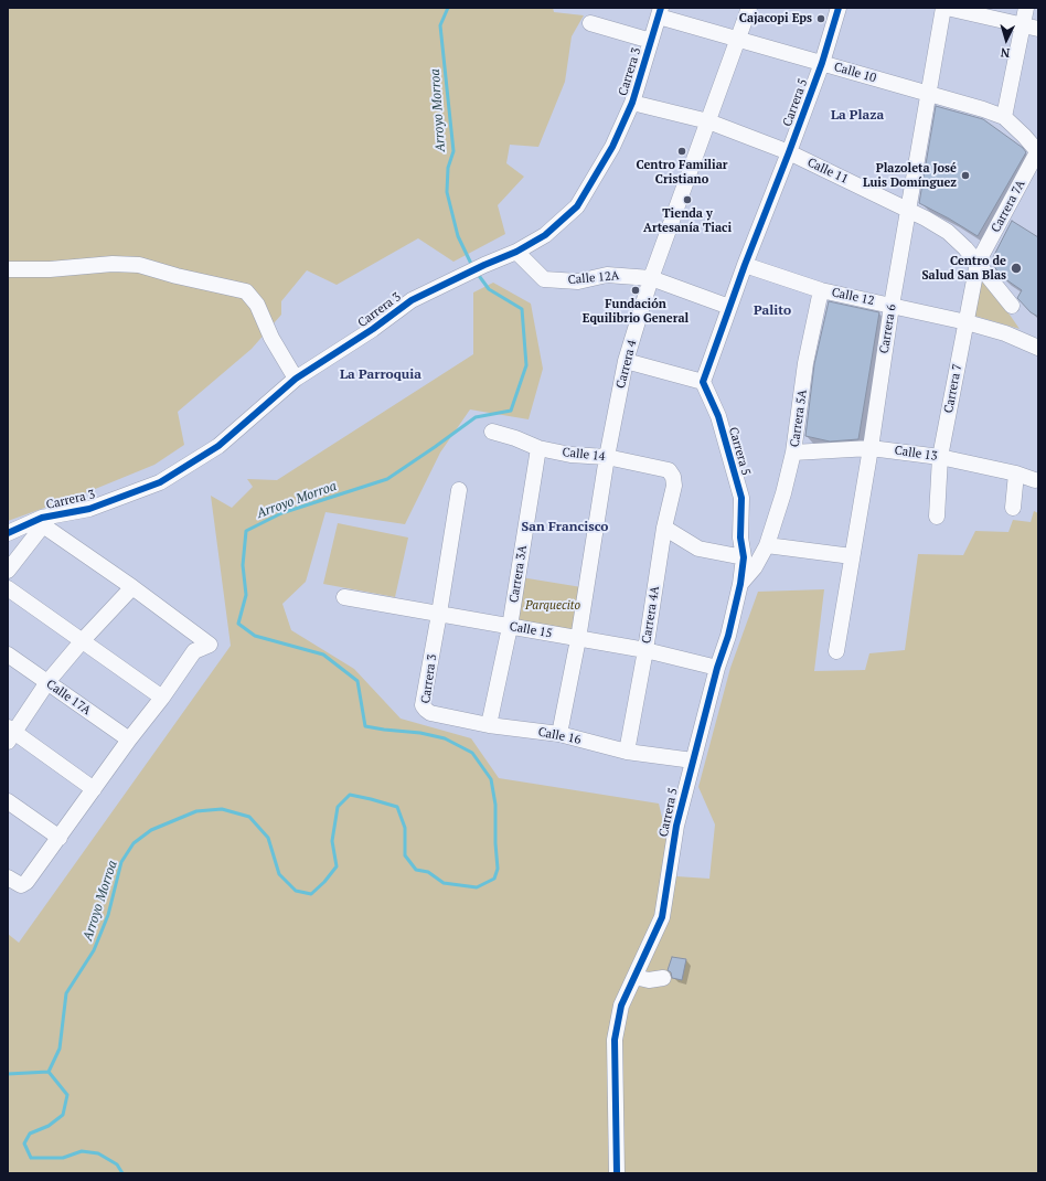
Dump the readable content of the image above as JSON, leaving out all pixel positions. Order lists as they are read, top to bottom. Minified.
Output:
{"streets":{"street":["Carrera 3","Calle 10","Carrera 5","Calle 11","Carrera 7A","Calle 12A","Calle 12","Carrera 6","Carrera 4","Carrera 7","Carrera 5A","Calle 13","Calle 14","Carrera 3A","Carrera 4A","Calle 15","Calle 17A","Calle 16"]},"crossings":[["Carrera 3","Calle 10"],["Carrera 3","Calle 11"],["Carrera 3","Calle 12A"],["Carrera 3","Calle 15"],["Carrera 3","Calle 16"],["Calle 10","Carrera 5"],["Calle 10","Carrera 7A"],["Calle 10","Carrera 6"],["Calle 10","Carrera 4"],["Carrera 5","Calle 11"],["Carrera 5","Calle 12A"],["Carrera 5","Calle 12"],["Carrera 5","Carrera 5A"],["Carrera 5","Calle 15"],["Carrera 5","Calle 16"],["Calle 11","Carrera 7A"],["Calle 11","Carrera 6"],["Calle 11","Carrera 4"],["Calle 11","Carrera 7"],["Carrera 7A","Carrera 7"],["Calle 12A","Carrera 4"],["Calle 12","Carrera 6"],["Calle 12","Carrera 7"],["Calle 12","Carrera 5A"],["Carrera 6","Calle 13"],["Carrera 4","Calle 14"],["Carrera 4","Calle 15"],["Carrera 4","Calle 16"],["Carrera 7","Calle 13"],["Carrera 5A","Calle 13"],["Calle 14","Carrera 3A"],["Calle 14","Carrera 4A"],["Carrera 3A","Calle 15"],["Carrera 3A","Calle 16"],["Carrera 4A","Calle 15"],["Carrera 4A","Calle 16"]],"districts":["La Plaza","Palito","La Parroquia","San Francisco"],"water":["Arroyo Morroa"],"parks":["Parquecito"],"places":["Cajacopi Eps","Centro Familiar Cristiano","Plazoleta José Luis Domínguez","Tienda y Artesanía Tiaci","Centro de Salud San Blas","Fundación Equilibrio General"],"north":"bottom"}
